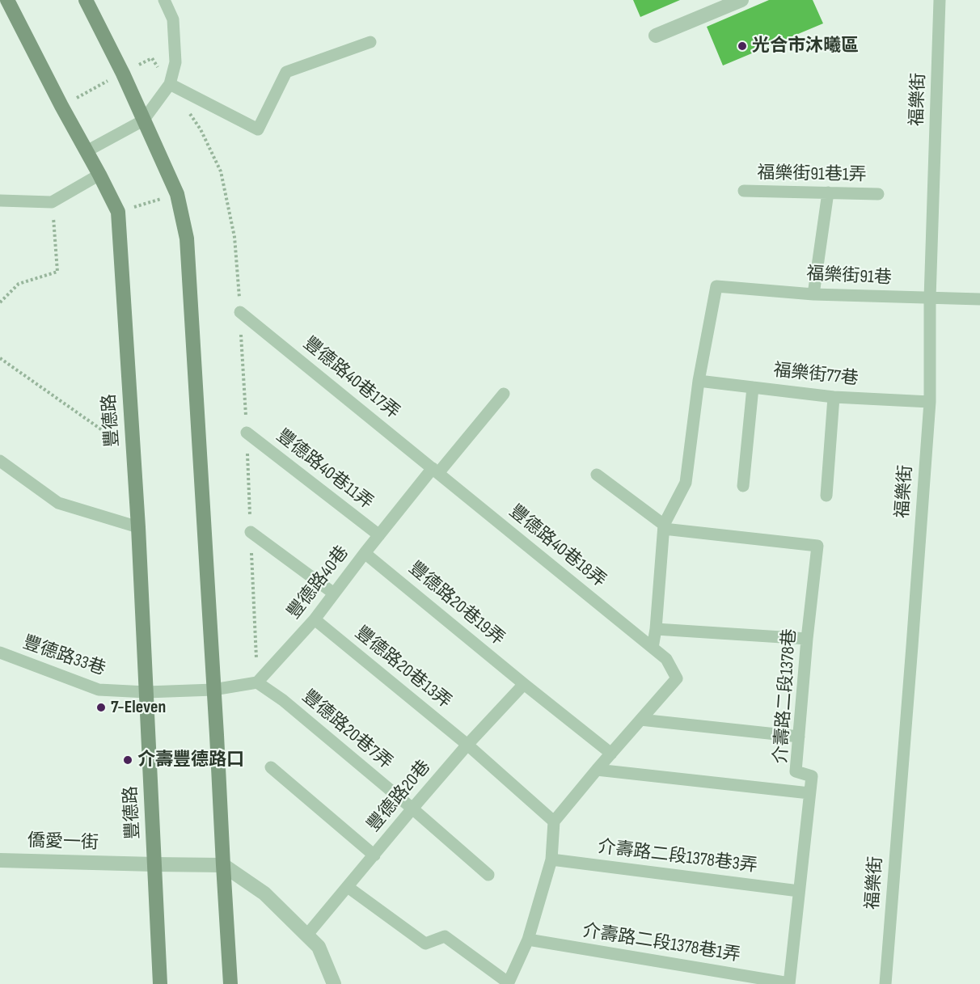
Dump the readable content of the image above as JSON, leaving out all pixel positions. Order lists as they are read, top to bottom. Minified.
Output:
{"streets":{"main road":["豐德路"],"street":["僑愛一街"],"lane":["福樂街","福樂街91巷1弄","福樂街91巷","福樂街77巷","豐德路40巷17弄","豐德路40巷11弄","豐德路40巷18弄","豐德路40巷","豐德路20巷19弄","豐德路33巷","豐德路20巷13弄","介壽路二段1378巷","豐德路20巷7弄","豐德路20巷","介壽路二段1378巷3弄","介壽路二段1378巷1弄"]},"crossings":[["福樂街","福樂街91巷"],["福樂街","福樂街77巷"],["福樂街91巷","福樂街77巷"],["豐德路40巷17弄","豐德路40巷18弄"],["豐德路40巷17弄","豐德路40巷"],["豐德路","豐德路33巷"],["豐德路","僑愛一街"],["豐德路40巷11弄","豐德路40巷"],["豐德路40巷18弄","豐德路40巷"],["豐德路40巷","豐德路20巷19弄"],["豐德路40巷","豐德路20巷13弄"],["豐德路40巷","豐德路20巷7弄"],["豐德路20巷19弄","豐德路20巷"],["豐德路20巷13弄","豐德路20巷"],["介壽路二段1378巷","介壽路二段1378巷3弄"],["介壽路二段1378巷","介壽路二段1378巷1弄"],["豐德路20巷7弄","豐德路20巷"]],"places":["光合市沐曦區","7-Eleven","介壽豐德路口"]}
